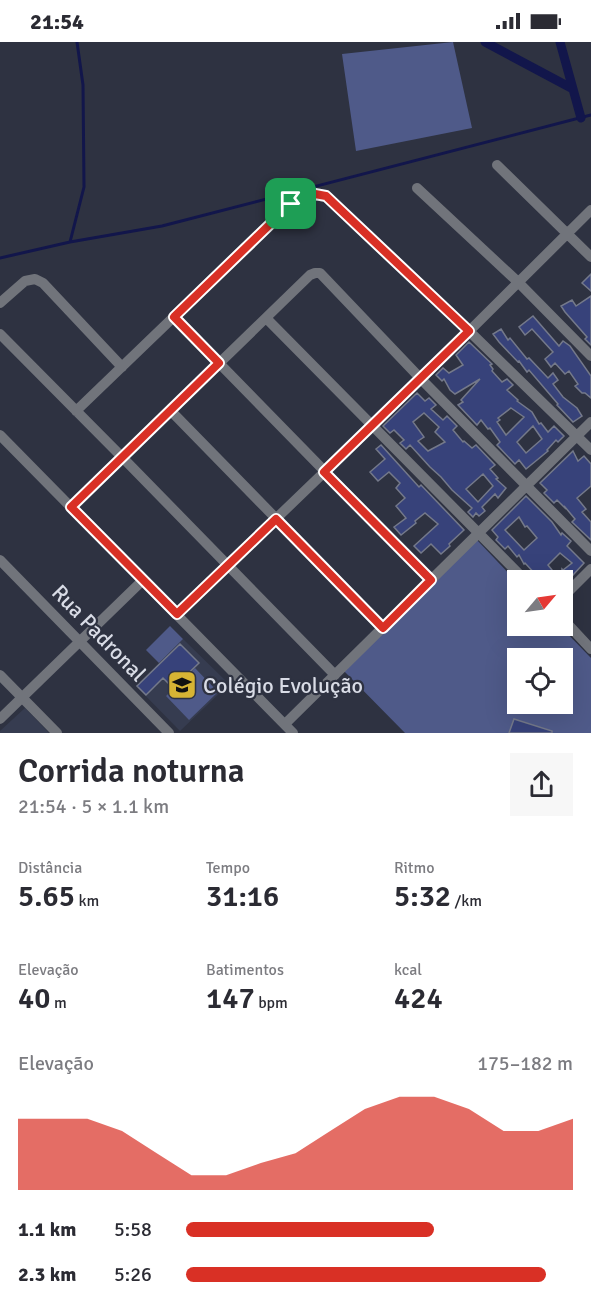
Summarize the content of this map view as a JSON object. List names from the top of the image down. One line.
{"streets":{"street":["Rua Padronal"]},"places":{"school or university":["Colégio Evolução"]},"north":"top right","page":{"status":"21:54","heading":["Corrida noturna","21:54 · 5 × 1.1 km"],"stats":[["Distância","5.65 km"],["Tempo","31:16"],["Ritmo","5:32 /km"],["Elevação","40 m"],["Batimentos","147 bpm"],["kcal","424"]],"chart":["Elevação","175–182 m"],"list":[{"name":"1.1 km","note":"5:58"},{"name":"2.3 km","note":"5:26"}]}}
